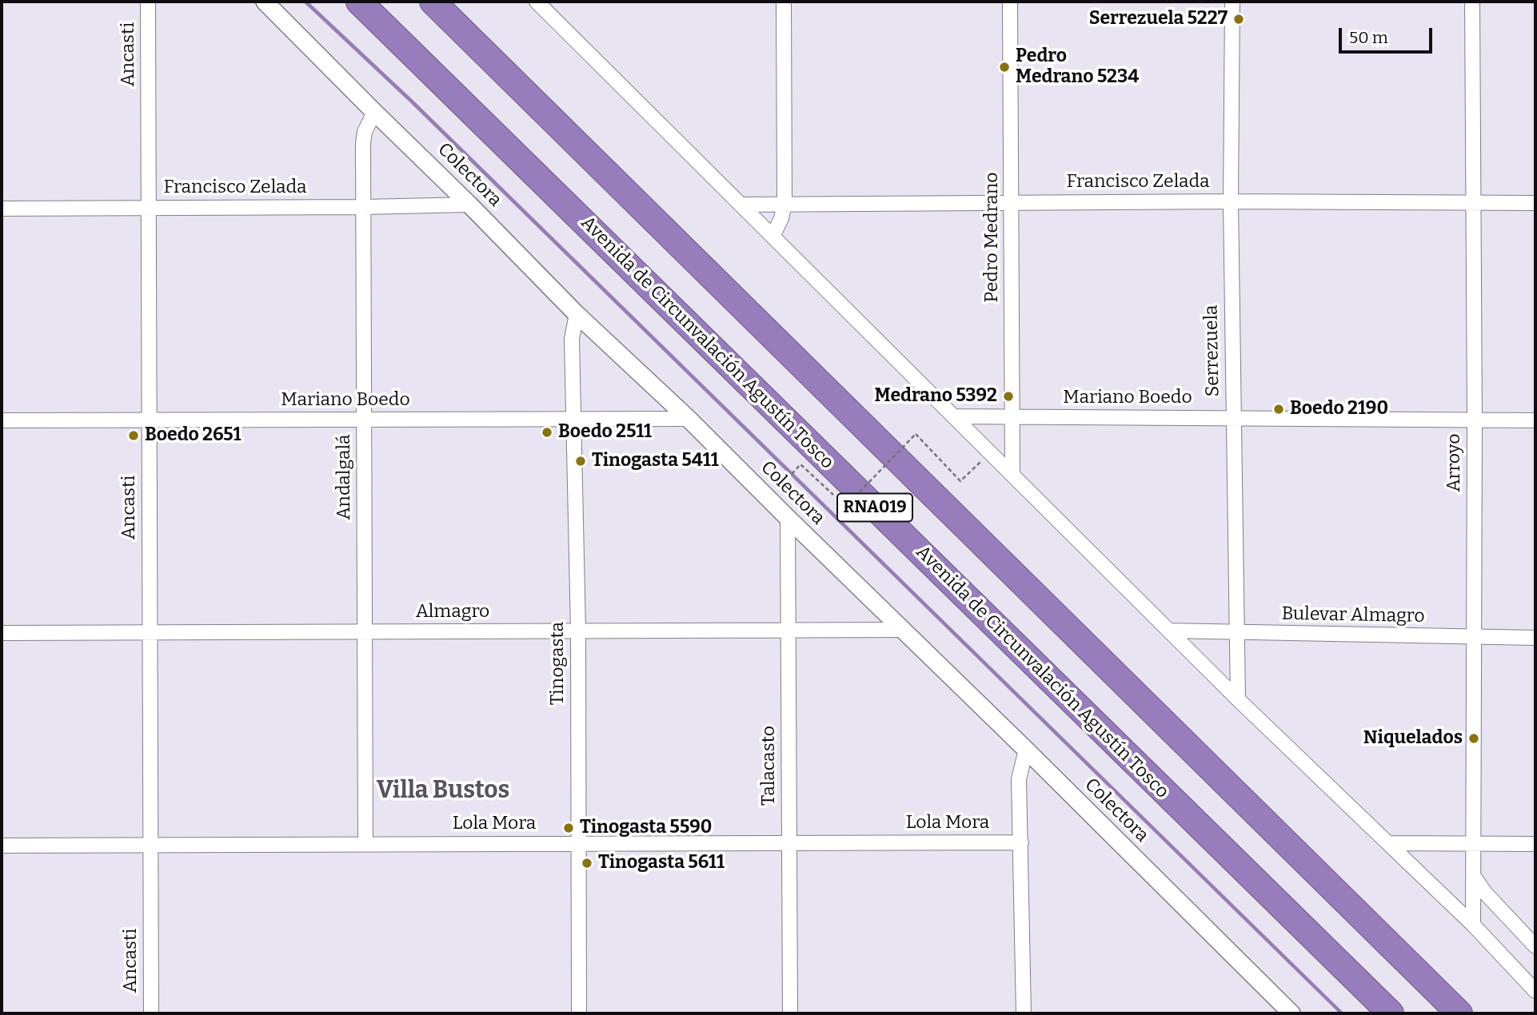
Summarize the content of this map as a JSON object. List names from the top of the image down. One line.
{"streets":{"highway":["Avenida de Circunvalación Agustín Tosco","RNA019"],"street":["Ancasti","Colectora","Francisco Zelada","Pedro Medrano","Serrezuela","Mariano Boedo","Arroyo","Andalgalá","Almagro","Bulevar Almagro","Tinogasta","Talacasto","Lola Mora"]},"crossings":[["Ancasti","Francisco Zelada"],["Ancasti","Mariano Boedo"],["Ancasti","Almagro"],["Ancasti","Lola Mora"],["Colectora","Francisco Zelada"],["Colectora","Mariano Boedo"],["Colectora","Andalgalá"],["Colectora","Almagro"],["Colectora","Tinogasta"],["Colectora","Talacasto"],["Francisco Zelada","Pedro Medrano"],["Francisco Zelada","Serrezuela"],["Francisco Zelada","Arroyo"],["Francisco Zelada","Andalgalá"],["Pedro Medrano","Mariano Boedo"],["Serrezuela","Mariano Boedo"],["Serrezuela","Bulevar Almagro"],["Mariano Boedo","Arroyo"],["Mariano Boedo","Andalgalá"],["Mariano Boedo","Tinogasta"],["Arroyo","Bulevar Almagro"],["Andalgalá","Almagro"],["Andalgalá","Lola Mora"],["Almagro","Tinogasta"],["Almagro","Talacasto"],["Tinogasta","Lola Mora"],["Talacasto","Lola Mora"]],"districts":["Villa Bustos"],"places":["Serrezuela 5227","Pedro Medrano 5234","Medrano 5392","Boedo 2190","Boedo 2511","Boedo 2651","Tinogasta 5411","Niquelados","Tinogasta 5590","Tinogasta 5611"],"scale_bar":"50 m"}
